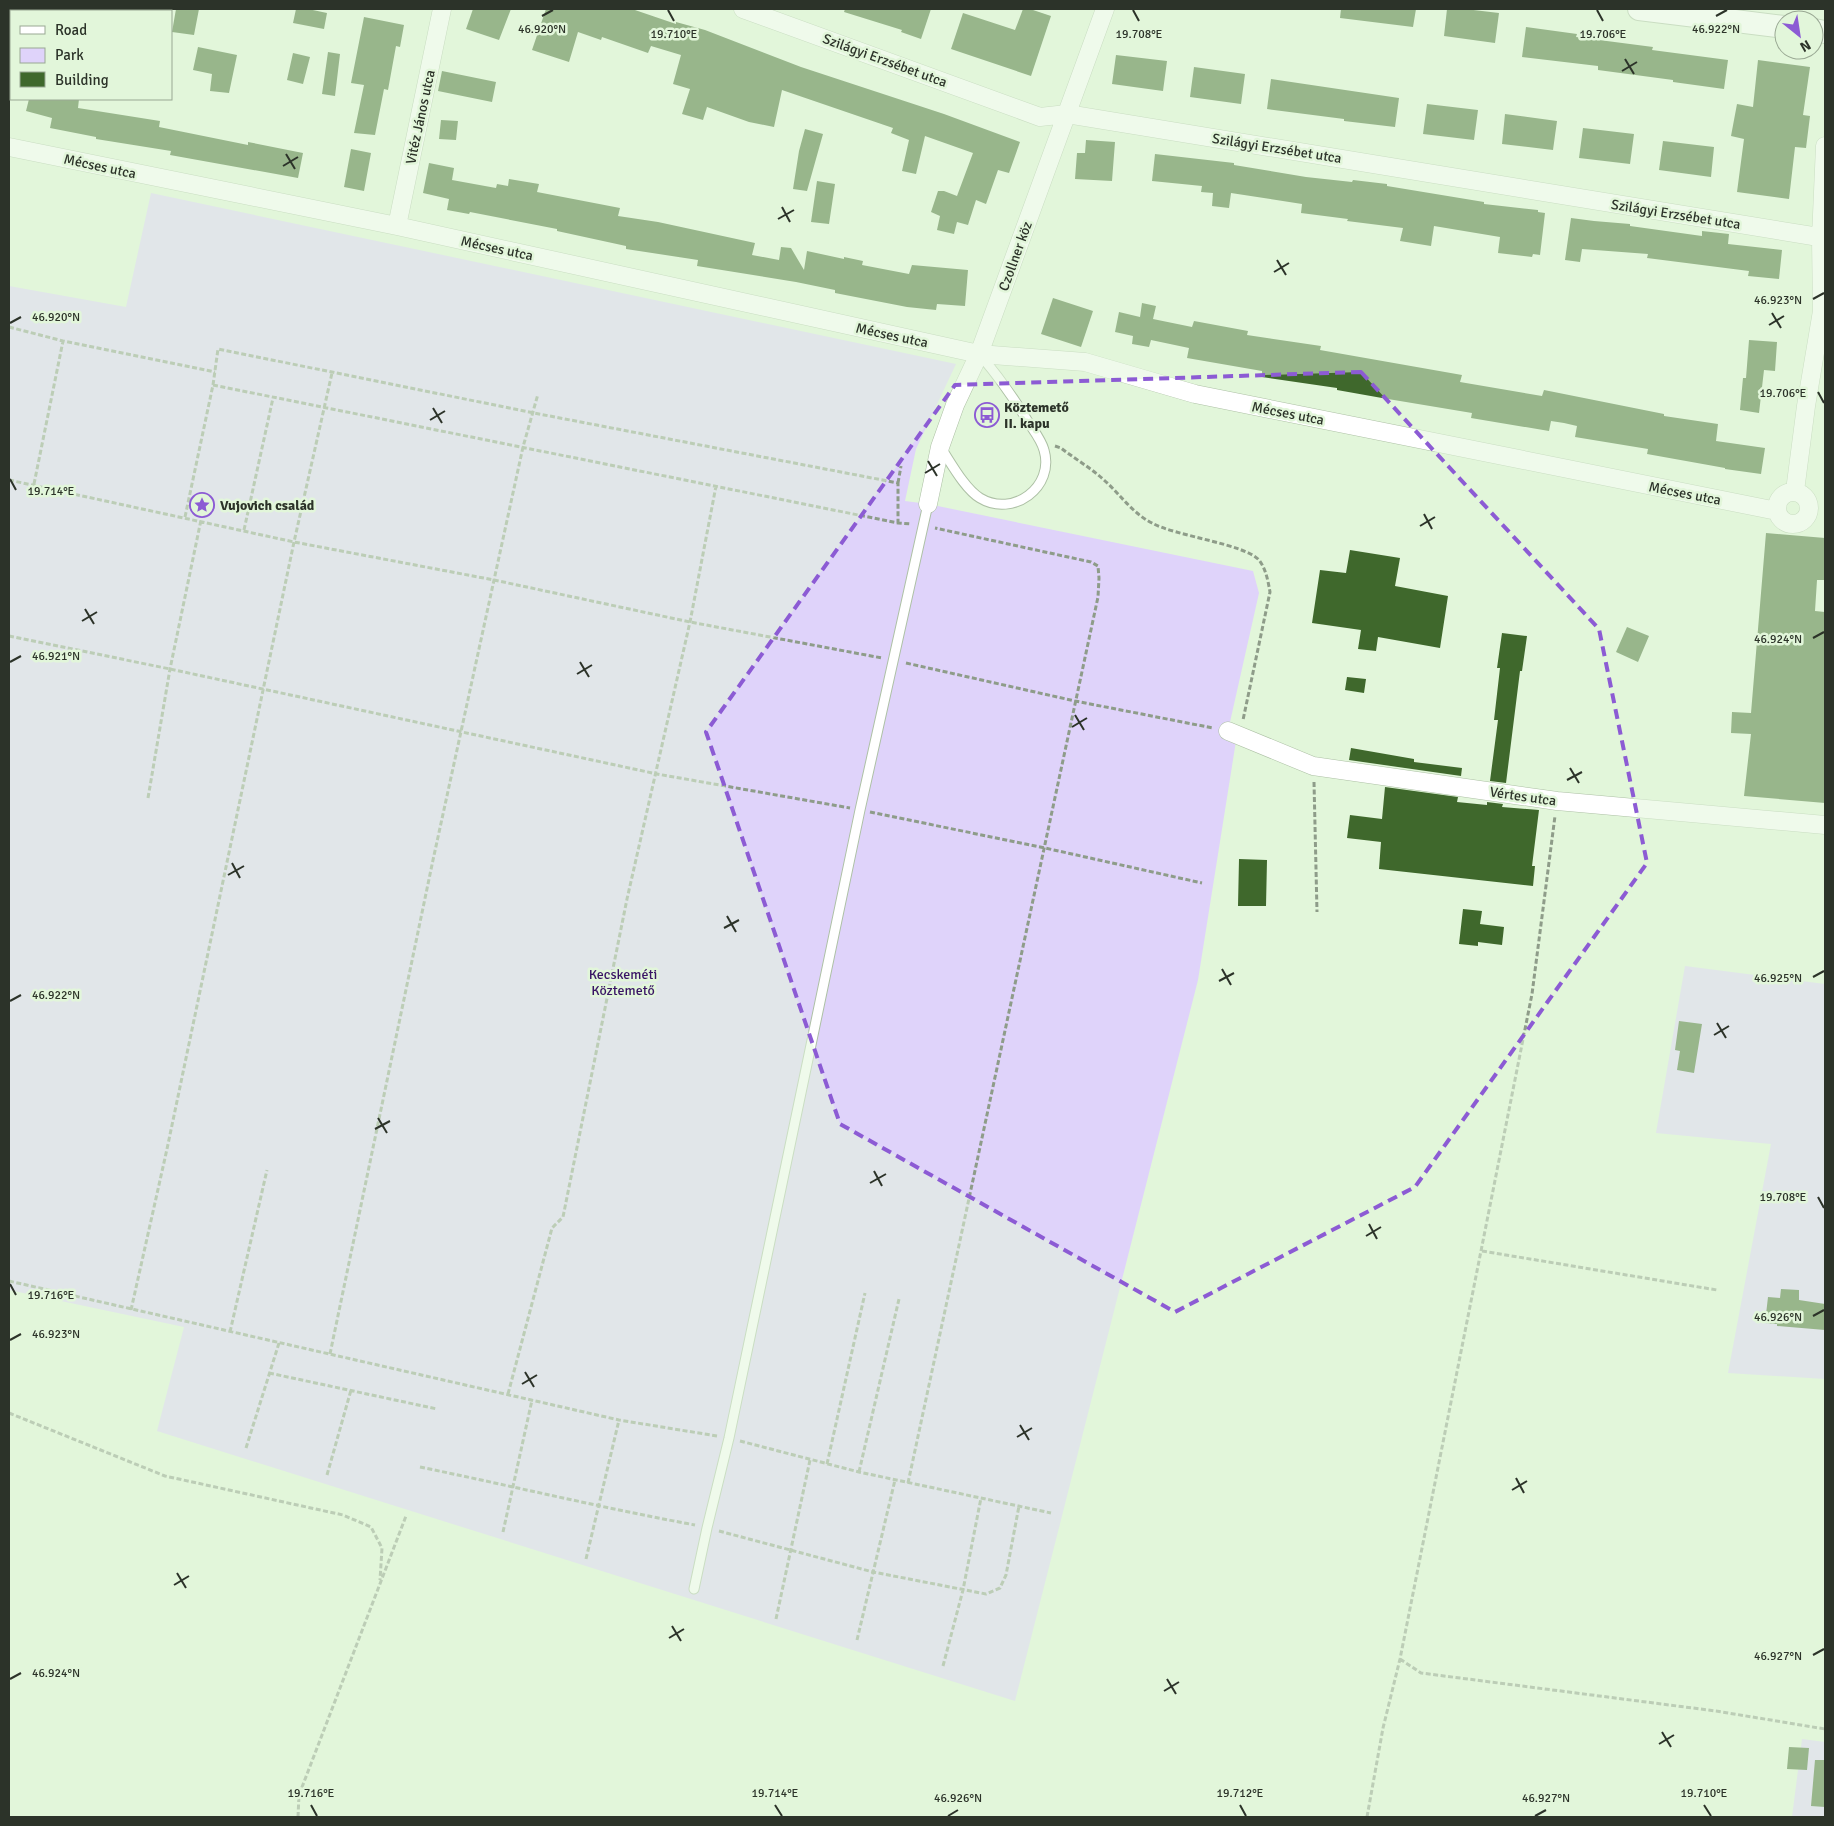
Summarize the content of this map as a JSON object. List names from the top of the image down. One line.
{"streets":{"street":["Szilágyi Erzsébet utca","Vitéz János utca","Mécses utca","Czollner köz","Vértes utca"]},"crossings":[["Szilágyi Erzsébet utca","Czollner köz"],["Vitéz János utca","Mécses utca"],["Mécses utca","Czollner köz"]],"parks":["Kecskeméti Köztemető"],"places":{"bus stop":["Köztemető II. kapu"],"place":["Vujovich család"]},"legend":["Road","Park","Building"],"north":"bottom right","coordinates":["46.920°N","46.922°N","19.710°E","19.708°E","19.706°E","46.923°N","19.714°E","46.924°N","46.921°N","46.925°N","19.716°E","46.926°N","46.927°N","19.712°E"]}
